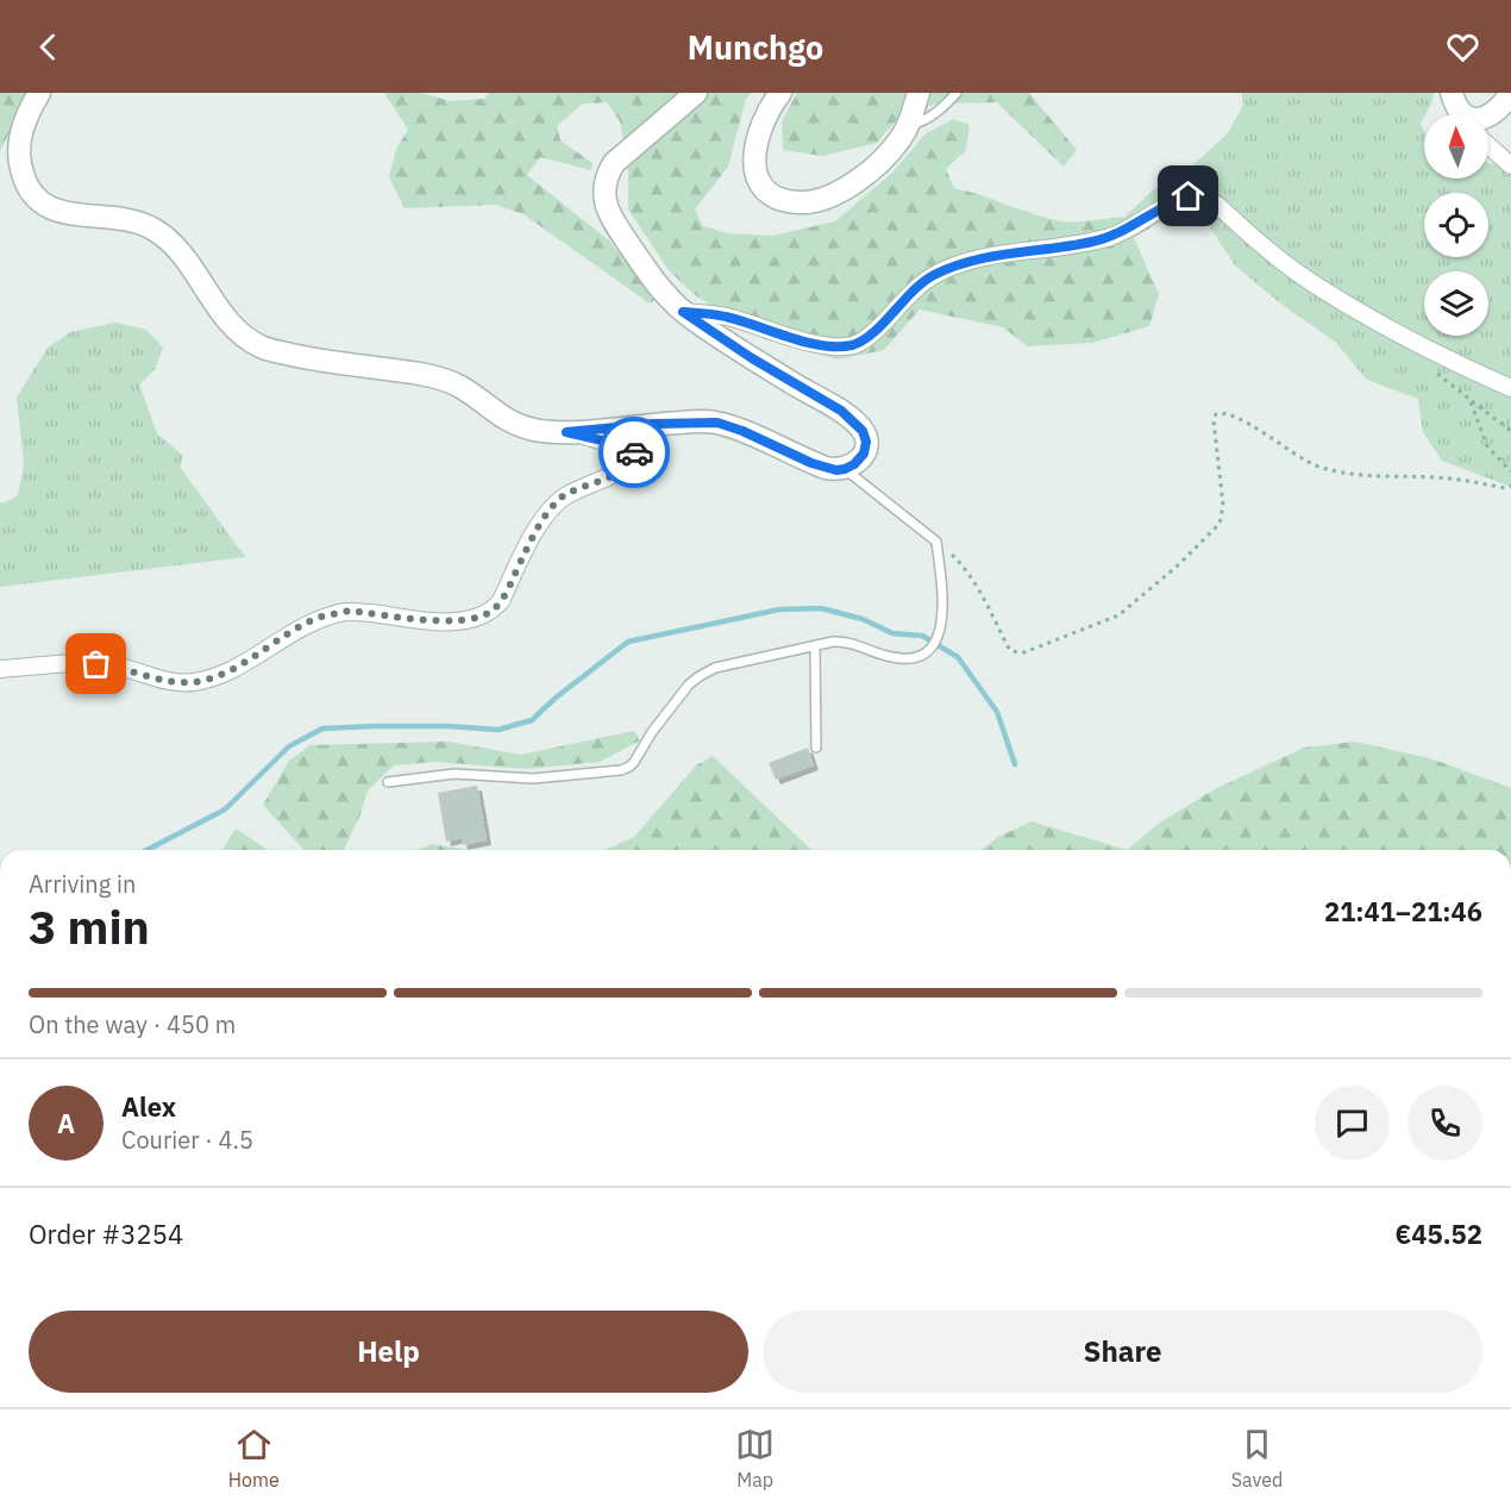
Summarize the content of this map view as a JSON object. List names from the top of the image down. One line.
{"north":"top","page":{"header":"Munchgo","heading":["3 min","Arriving in","21:41–21:46"],"panel":["Alex","Courier · 4.5","Order #3254","€45.52"],"bar":"On the way · 450 m","round":"A","buttons":["Help","Share"],"tabs":["Home","Map","Saved"]}}
